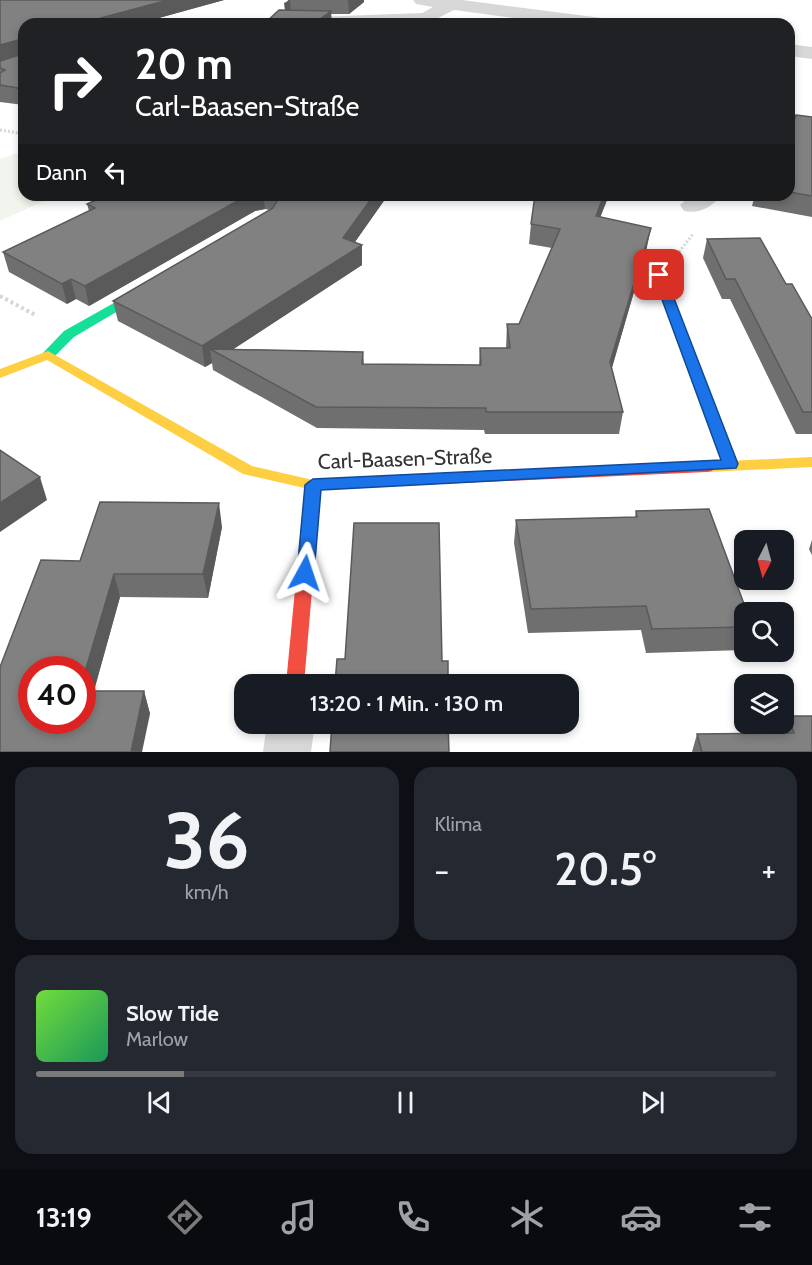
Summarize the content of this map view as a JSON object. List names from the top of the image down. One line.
{"streets":{"street":["Carl-Baasen-Straße"]},"north":"bottom","page":{"turn":["20 m","Carl-Baasen-Straße"],"then":"Dann","limit":"40","trip":"13:20 · 1 Min. · 130 m","tile":[["36","km/h"],"Klima"],"heat":["−","20.5°","+"],"song":["Slow Tide","Marlow"],"tabs":"13:19"}}
